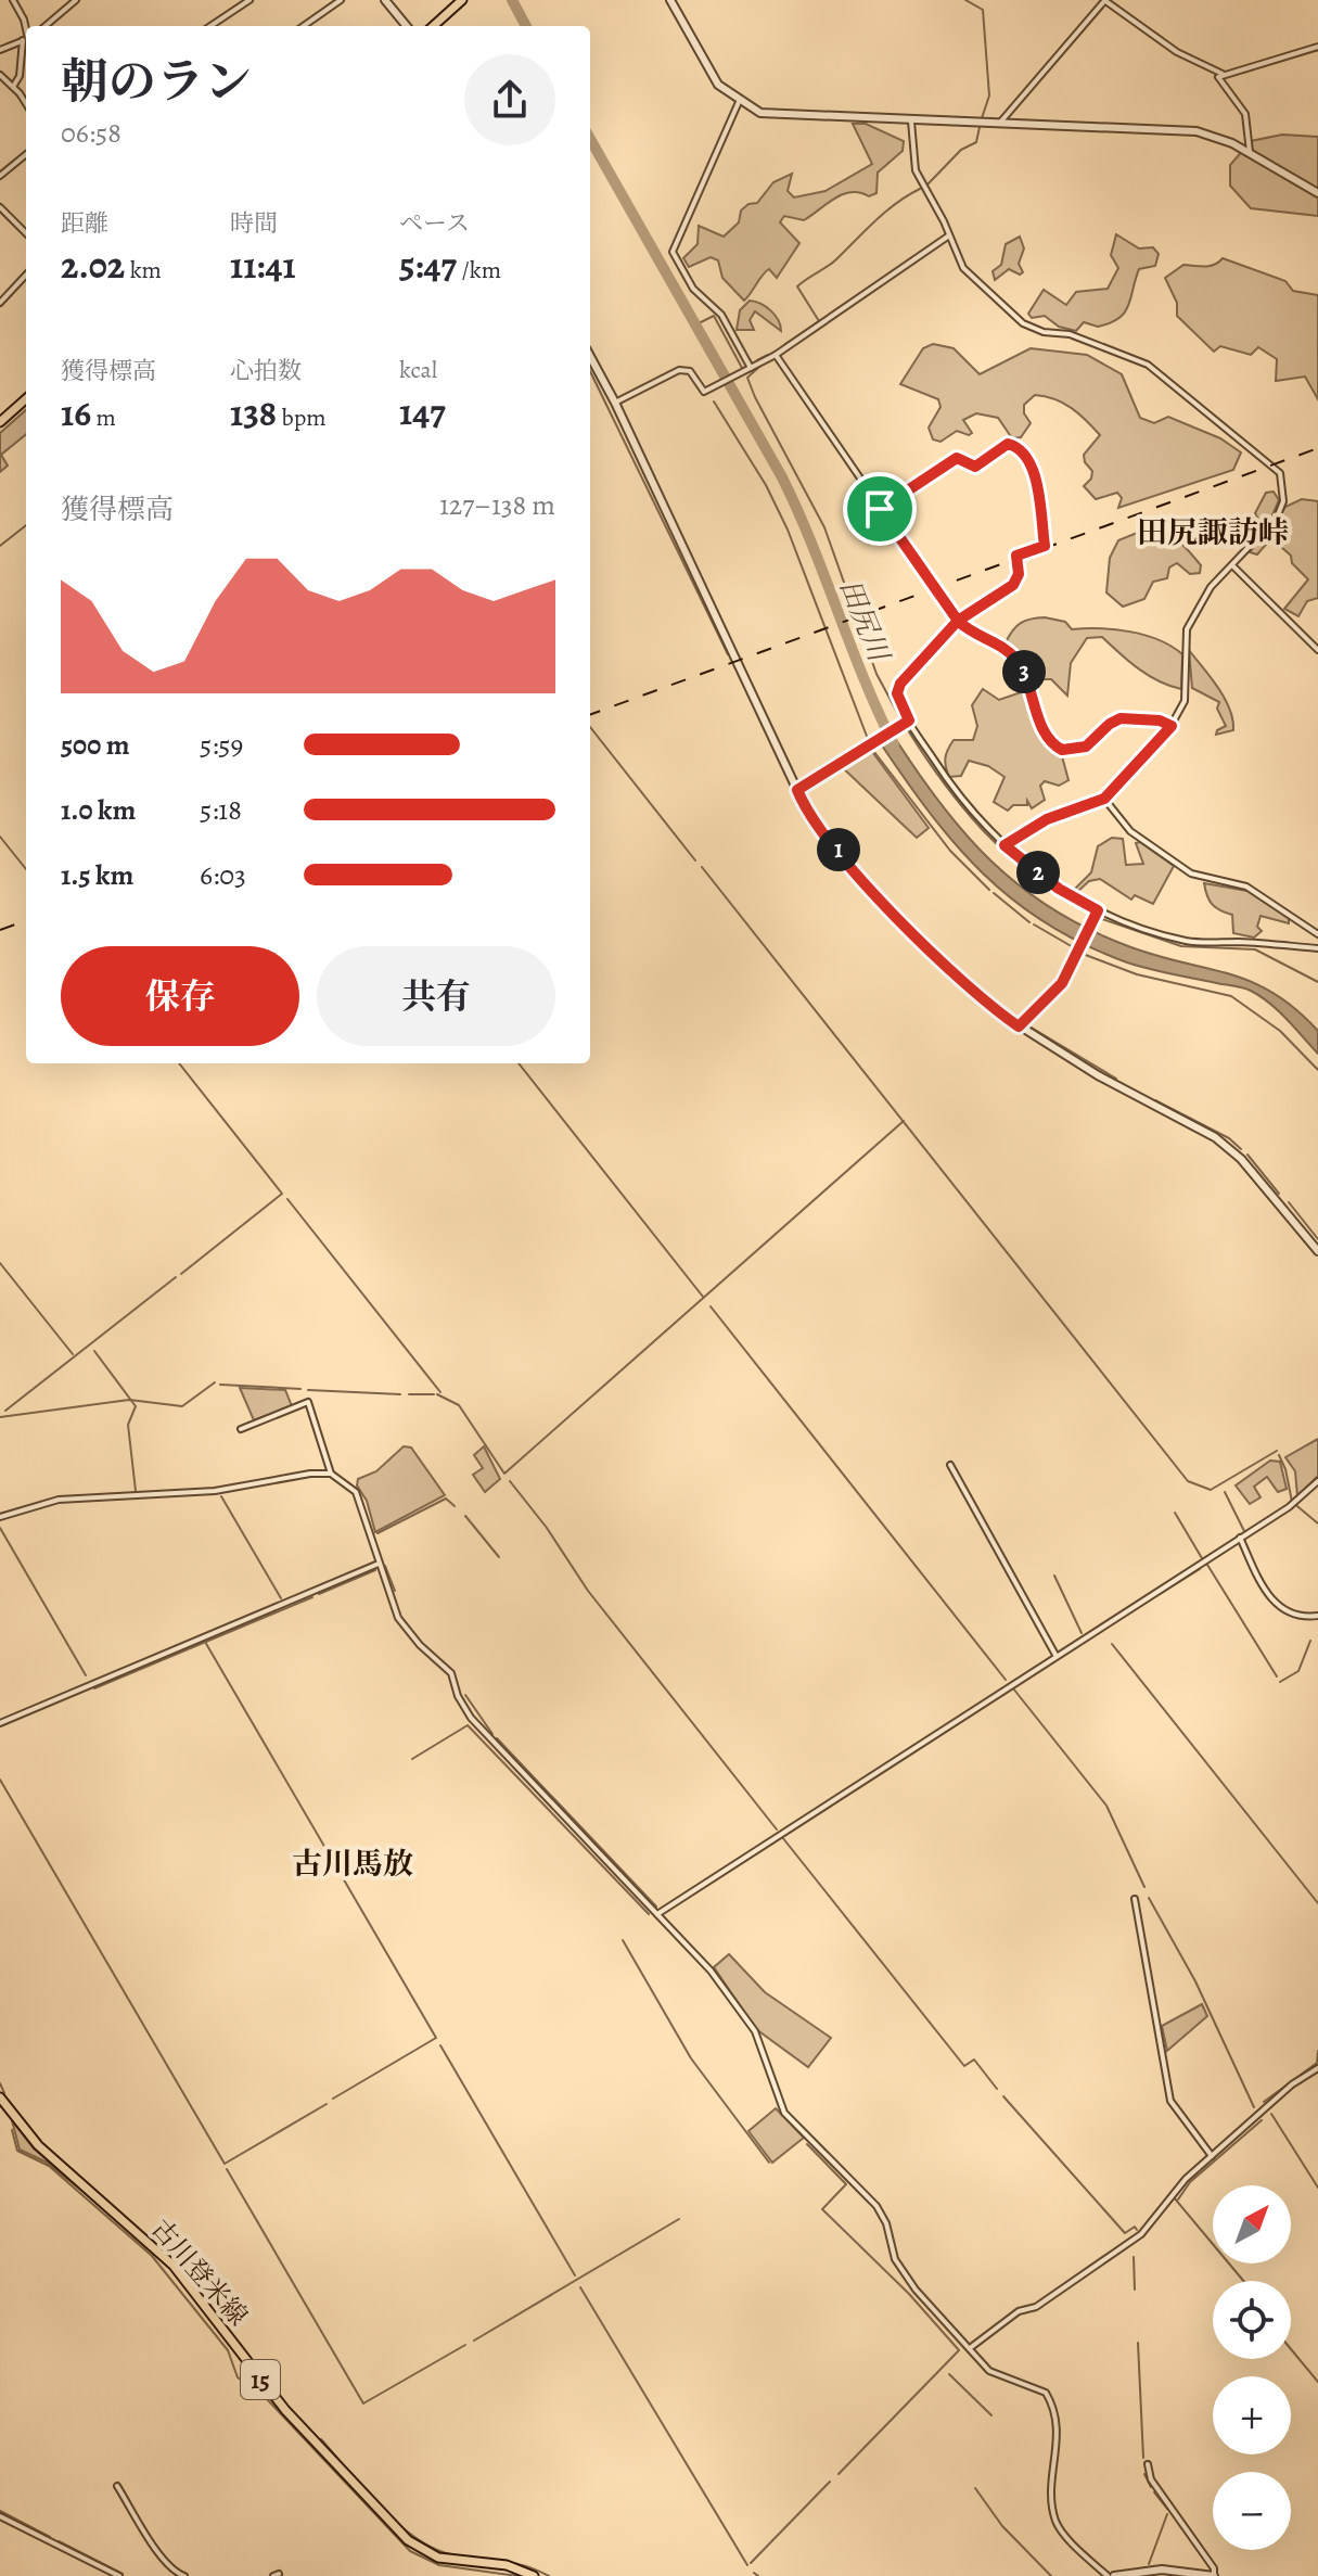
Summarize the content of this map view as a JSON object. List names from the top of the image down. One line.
{"streets":{"main road":["古川登米線","15"]},"districts":["田尻諏訪峠","古川馬放"],"water":["田尻川"],"north":"top right","page":{"heading":["朝のラン","06:58"],"stats":[["距離","2.02 km"],["時間","11:41"],["ペース","5:47 /km"],["獲得標高","16 m"],["心拍数","138 bpm"],["kcal","147"]],"chart":["獲得標高","127–138 m"],"pins":["3","1","2"],"list":[{"name":"500 m","note":"5:59"},{"name":"1.0 km","note":"5:18"},{"name":"1.5 km","note":"6:03"}],"buttons":["保存","共有"],"map_buttons":["+","−"]}}
